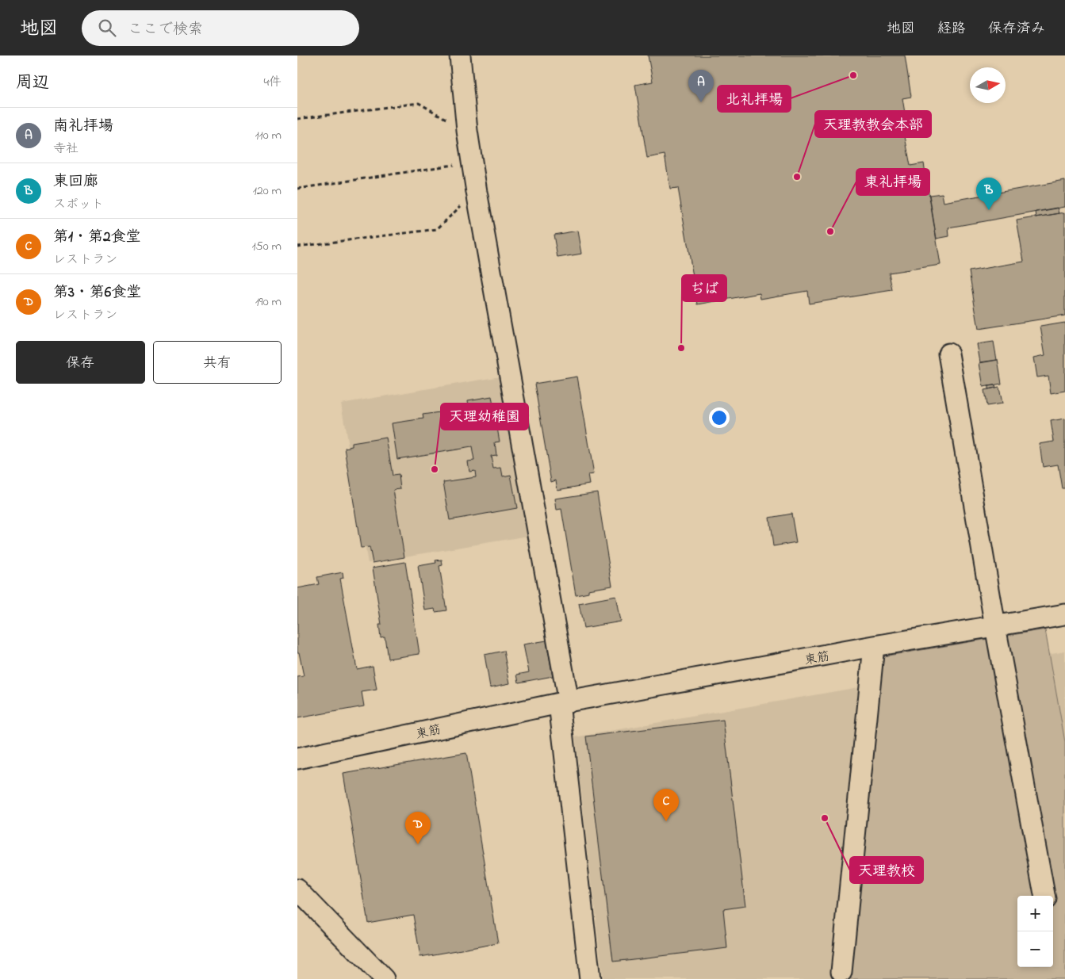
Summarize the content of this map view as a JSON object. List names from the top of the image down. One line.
{"streets":{"street":["東筋"]},"places":["北礼拝場","天理教教会本部","東礼拝場","ぢば","天理幼稚園","天理教校"],"north":"right","page":{"header":"地図","search":"ここで検索","nav":["地図","経路","保存済み"],"heading":["周辺","4件"],"pins":["A","B","C","D"],"list":[{"mark":"A","name":"南礼拝場","note":"寺社","value":"110 m"},{"mark":"B","name":"東回廊","note":"スポット","value":"120 m"},{"mark":"C","name":"第1・第2食堂","note":"レストラン","value":"150 m"},{"mark":"D","name":"第3・第6食堂","note":"レストラン","value":"190 m"}],"buttons":["保存","共有"],"map_buttons":["+","−"]}}
